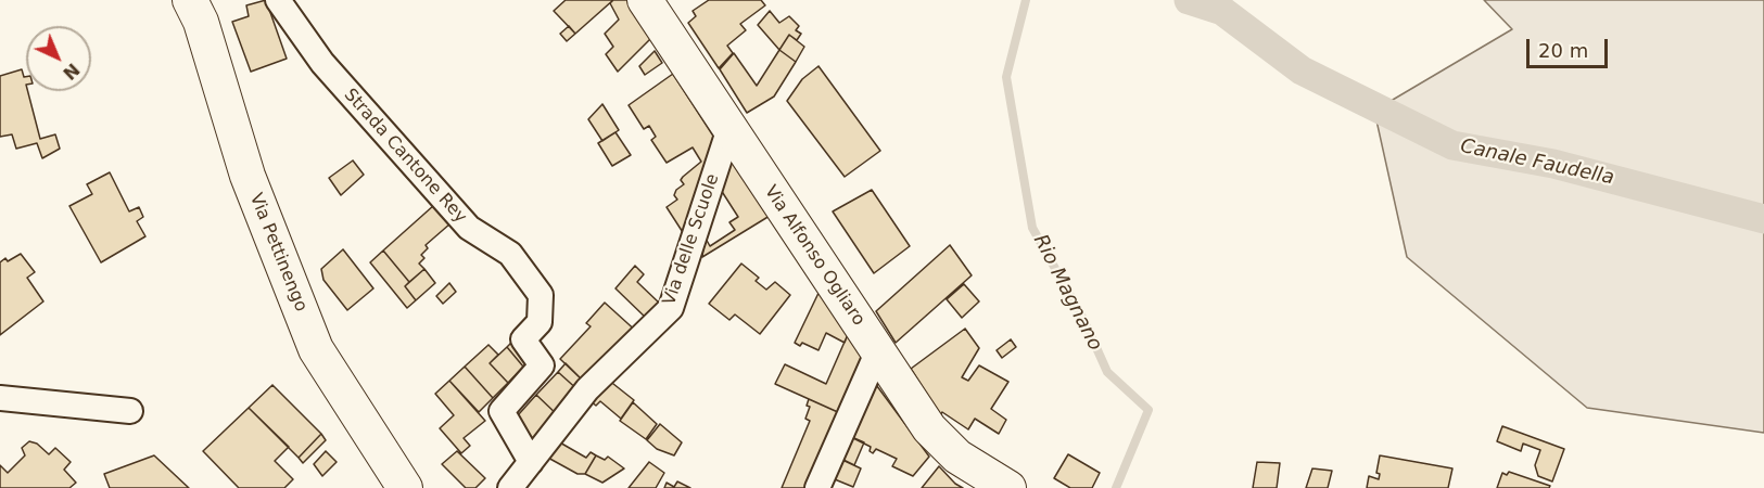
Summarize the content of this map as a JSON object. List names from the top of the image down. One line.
{"streets":{"main road":["Via Pettinengo","Via Alfonso Ogliaro"],"street":["Strada Cantone Rey","Via delle Scuole"]},"crossings":[["Strada Cantone Rey","Via delle Scuole"],["Via delle Scuole","Via Alfonso Ogliaro"]],"water":["Canale Faudella","Rio Magnano"],"scale_bar":"20 m","north":"bottom right"}
